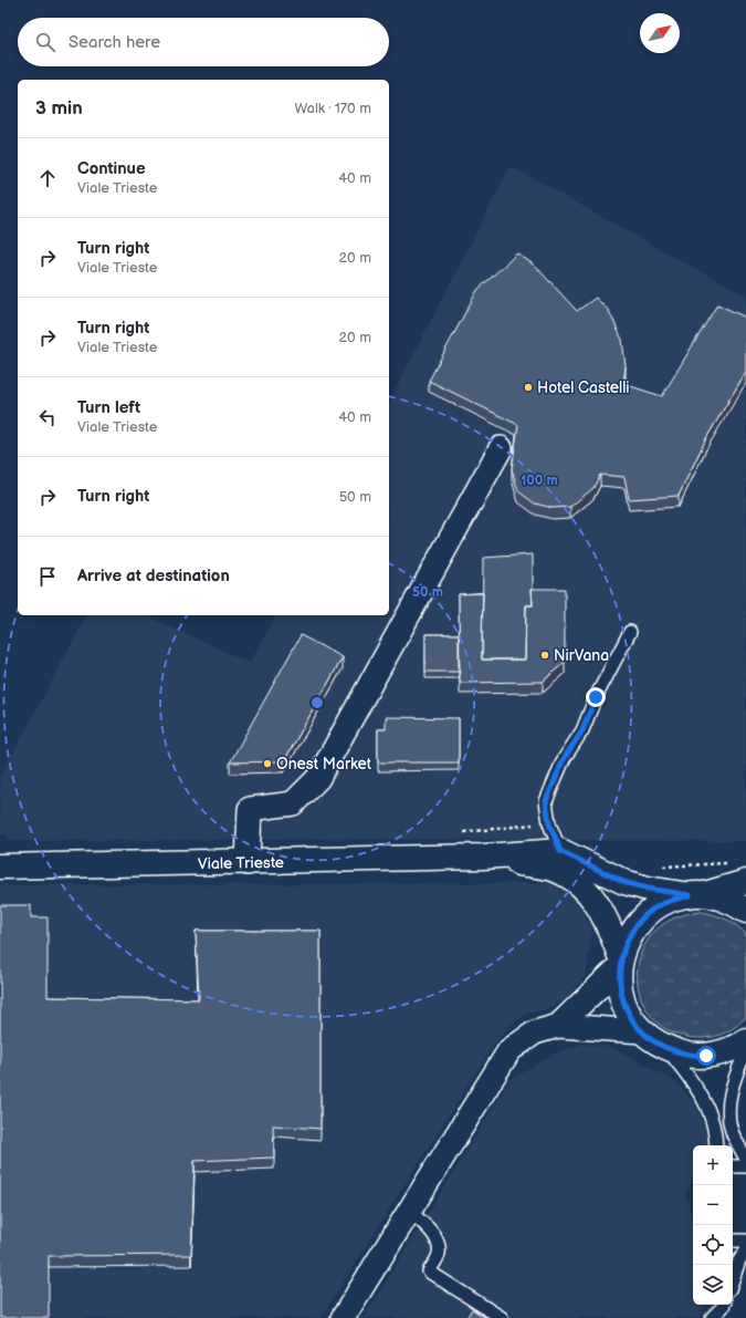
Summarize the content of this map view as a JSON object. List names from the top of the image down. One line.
{"streets":{"main road":["Viale Trieste"]},"places":["Hotel Castelli","NirVana","Onest Market"],"north":"top right","page":{"search":"Search here","heading":["3 min","Walk · 170 m"],"list":[["Continue","Viale Trieste","40 m"],["Turn right","Viale Trieste","20 m"],["Turn right","Viale Trieste","20 m"],["Turn left","Viale Trieste","40 m"],["Turn right","50 m"],"Arrive at destination"],"map_buttons":["+","−"]},"rings":["100 m","50 m"]}
